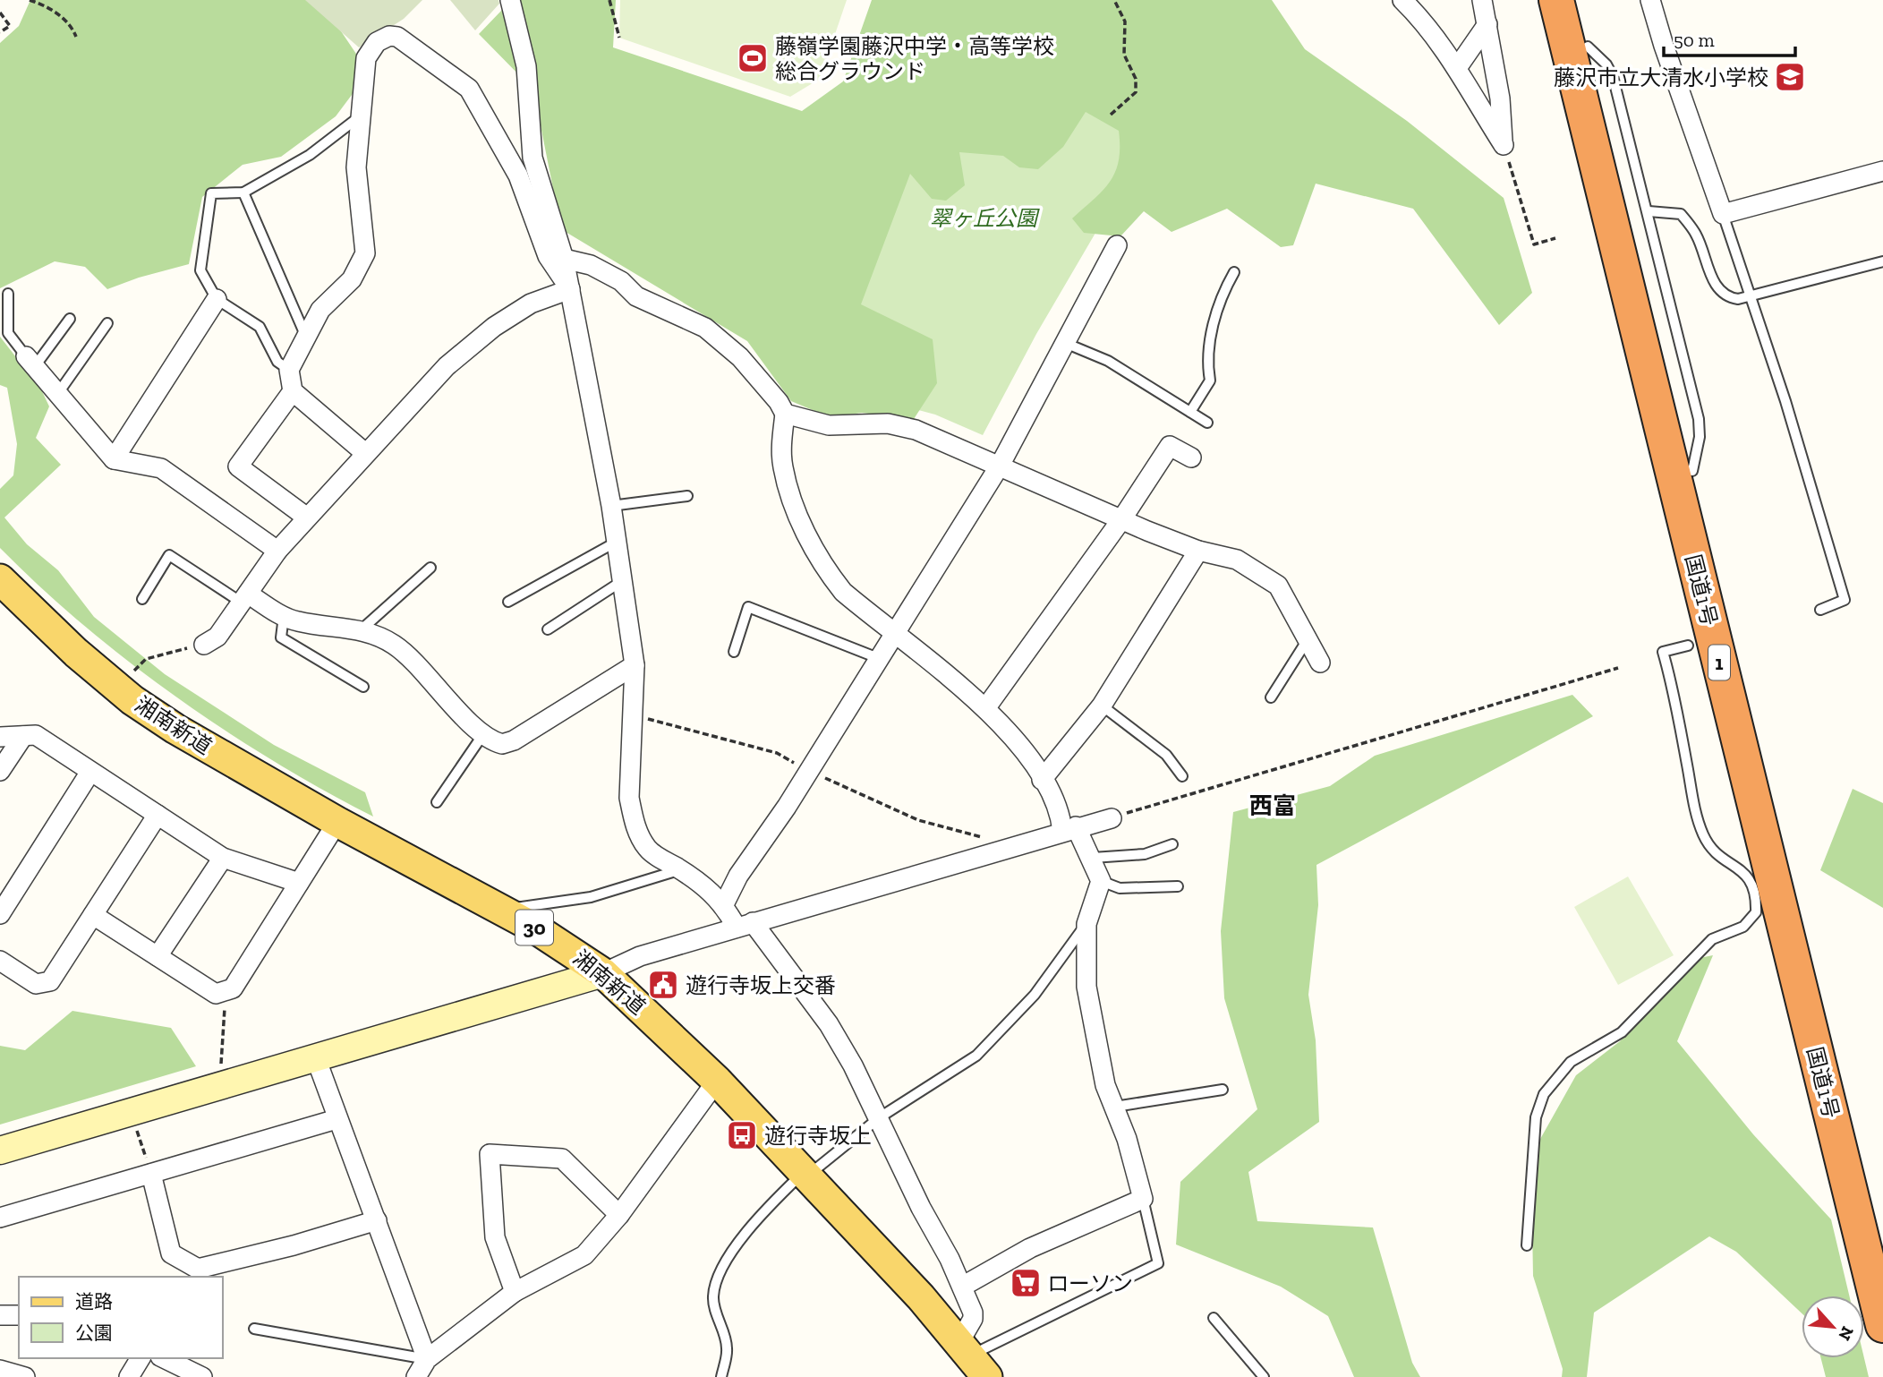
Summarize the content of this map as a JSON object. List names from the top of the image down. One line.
{"streets":{"highway":["国道1号","1"],"main road":["湘南新道","30"]},"districts":["西富"],"parks":["翠ヶ丘公園"],"places":{"sports":["藤嶺学園藤沢中学・高等学校 総合グラウンド"],"school or university":["藤沢市立大清水小学校"],"public building":["遊行寺坂上交番"],"bus stop":["遊行寺坂上"],"supermarket":["ローソン"]},"legend":["道路","公園"],"scale_bar":"50 m","north":"bottom right"}
